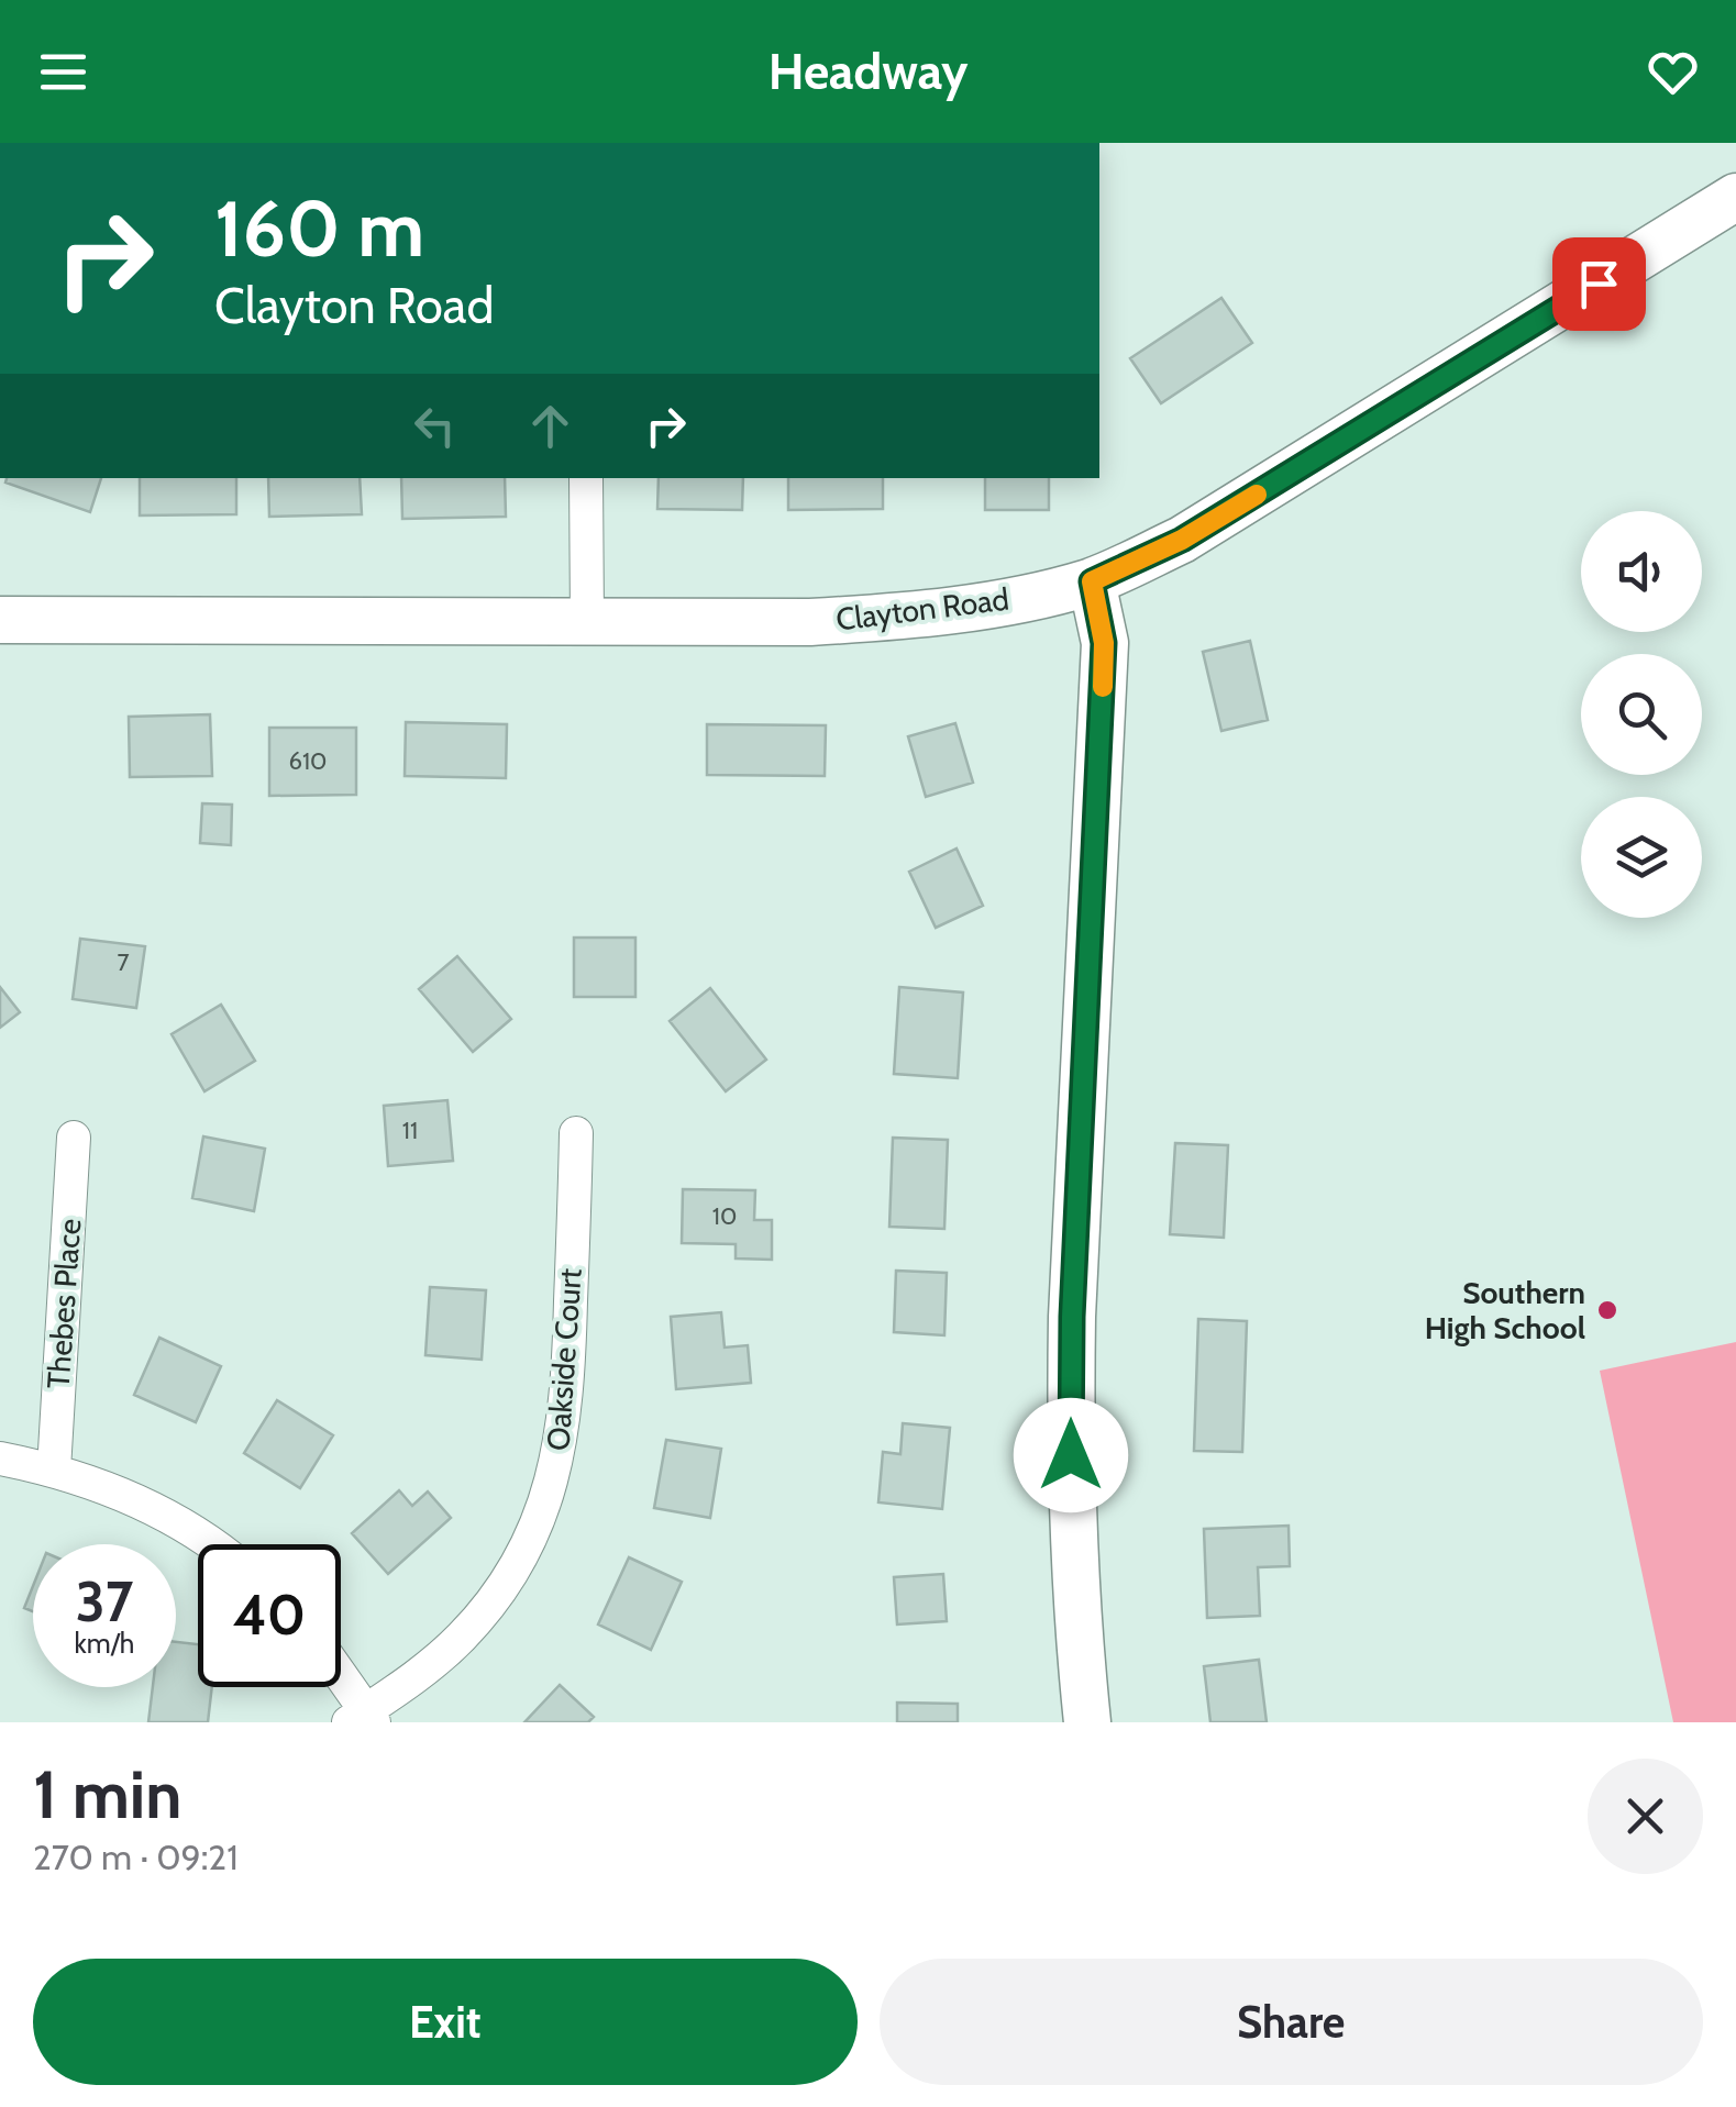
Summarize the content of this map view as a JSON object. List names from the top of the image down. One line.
{"streets":{"street":["Clayton Road","Thebes Place","Oakside Court"]},"places":["Southern High School"],"house_numbers":["610","7","11","10"],"page":{"header":"Headway","turn":["160 m","Clayton Road"],"speed":"37 km/h","limit":"40","heading":["1 min","270 m · 09:21"],"buttons":["Exit","Share"]}}
